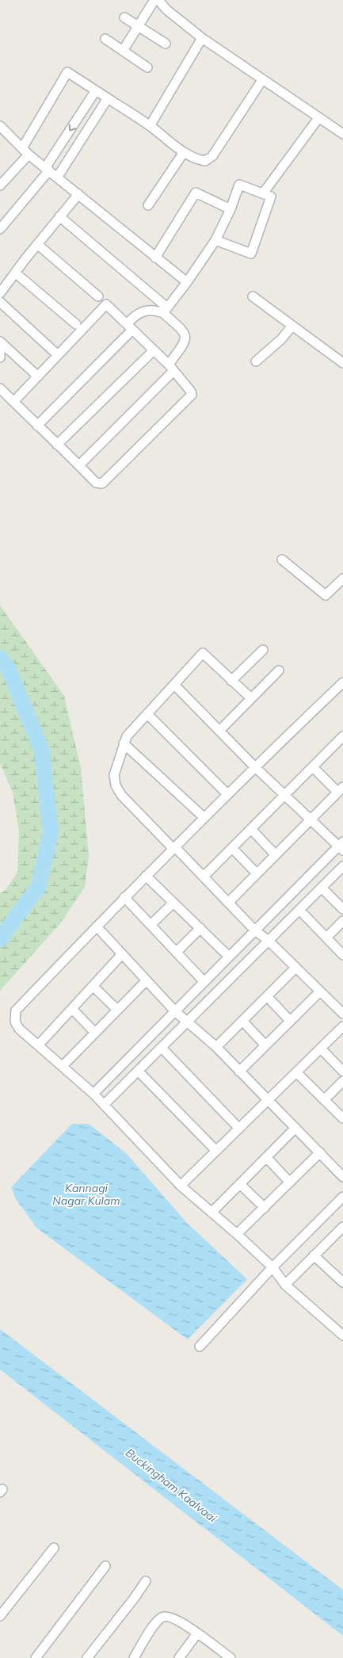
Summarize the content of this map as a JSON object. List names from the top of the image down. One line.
{"water":["Kannagi Nagar Kulam","Buckingham Kaalvaai"]}
